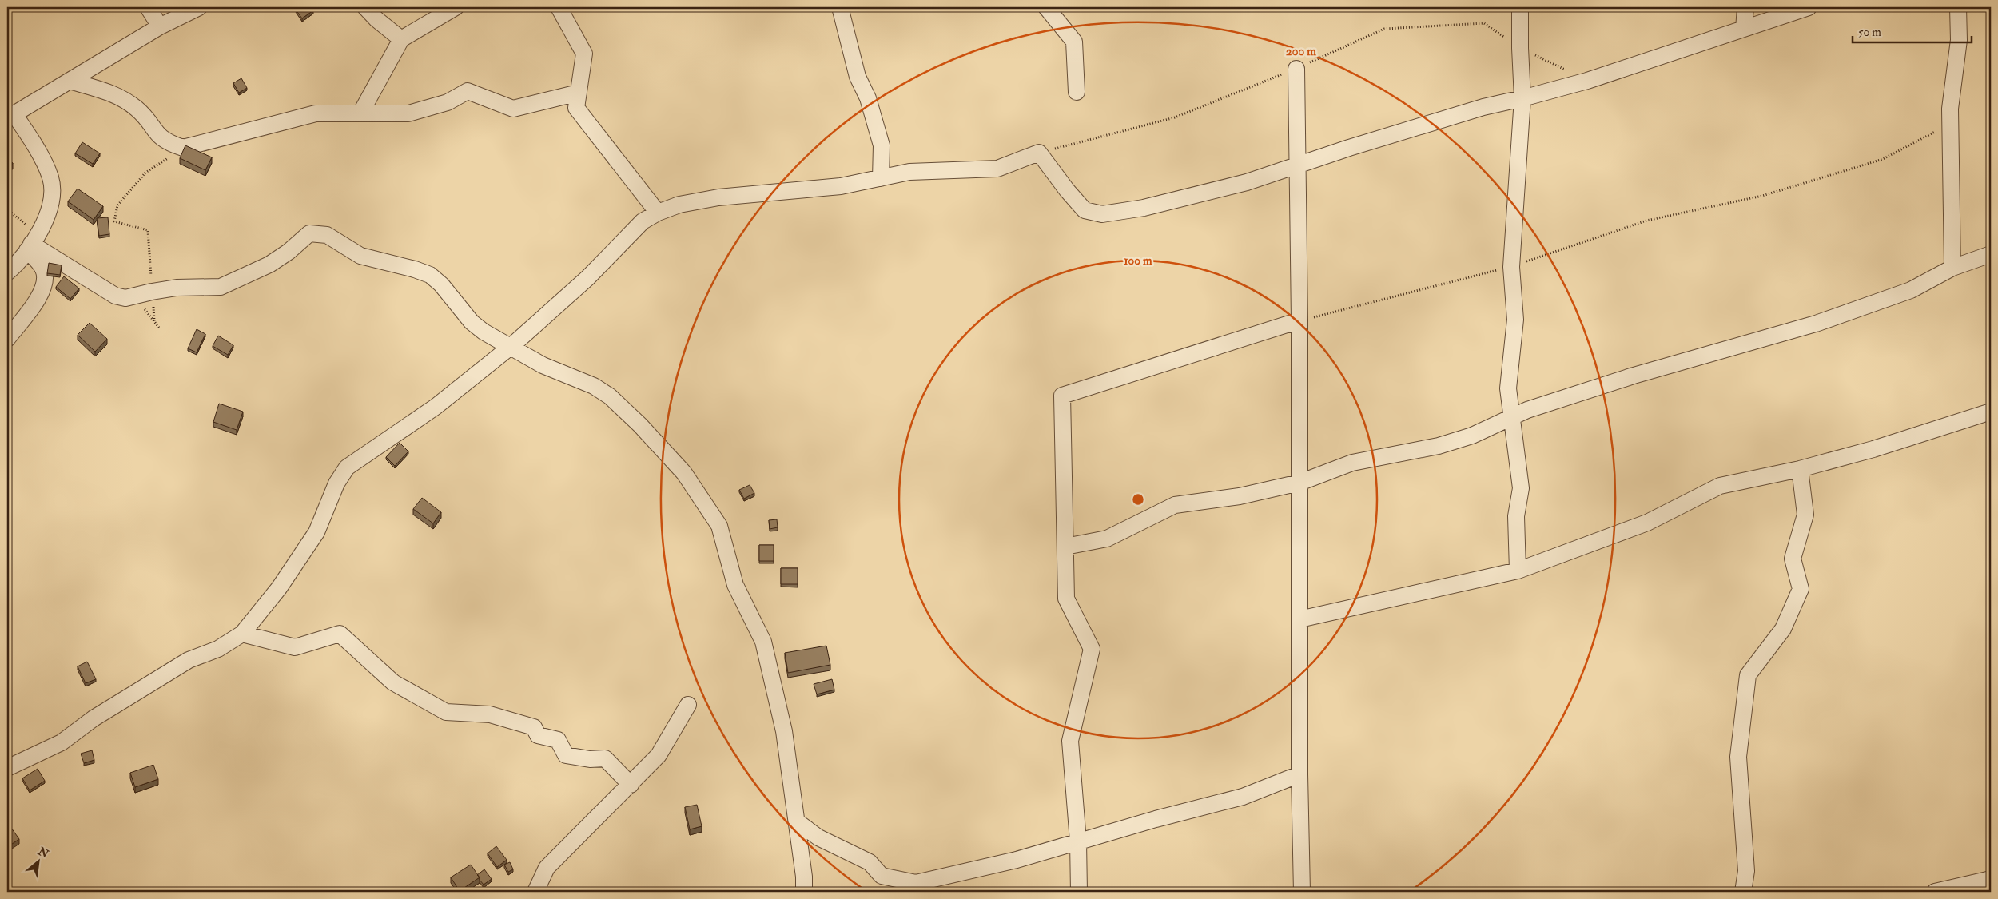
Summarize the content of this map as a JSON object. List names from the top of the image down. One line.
{"scale_bar":"50 m","north":"top right","rings":["200 m","100 m"]}
